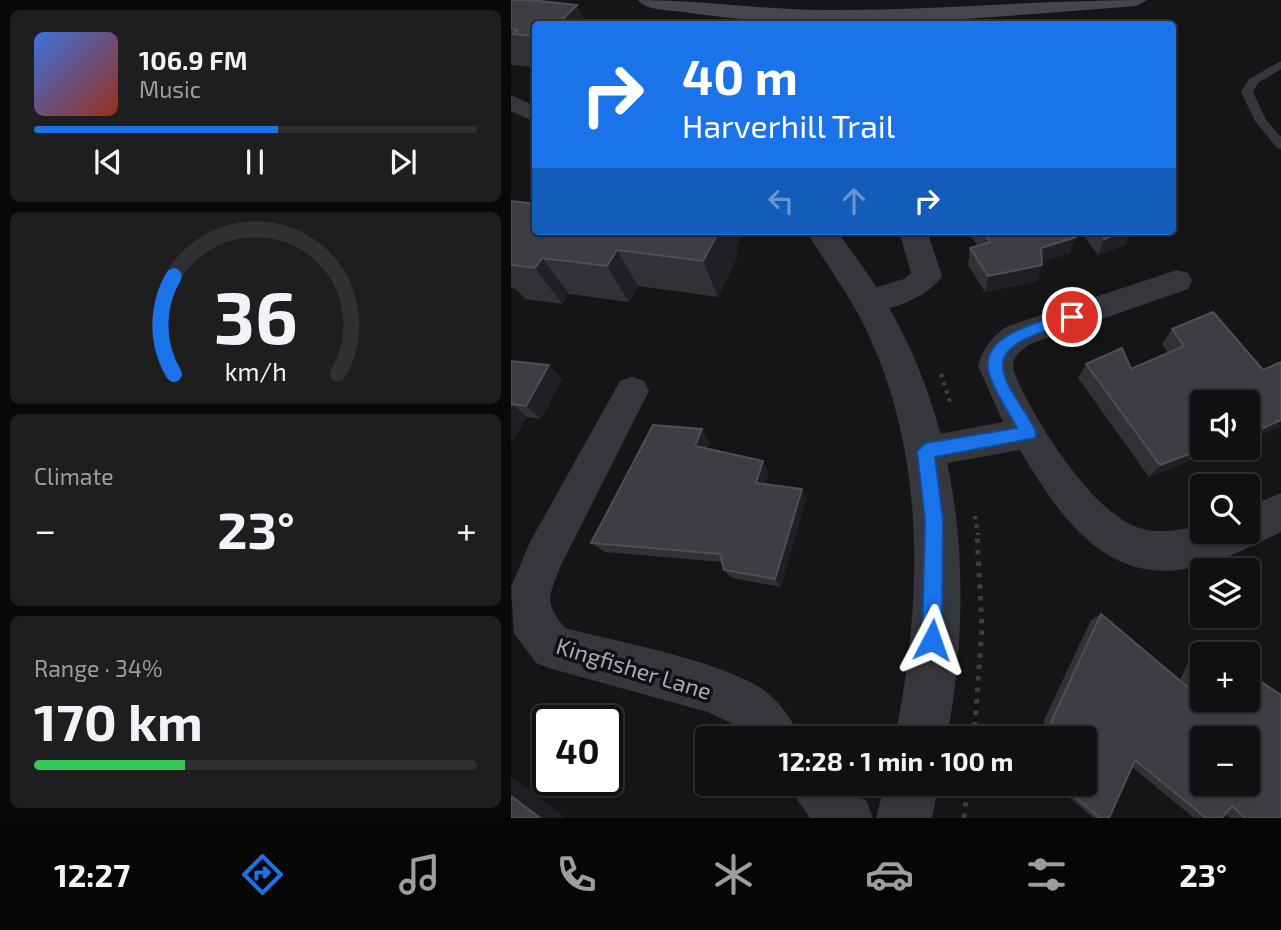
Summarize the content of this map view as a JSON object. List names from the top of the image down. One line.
{"streets":{"street":["Kingfisher Lane"]},"page":{"turn":["40 m","Harverhill Trail"],"song":["106.9 FM","Music"],"map_buttons":["+","−"],"tile":["Climate",["Range · 34%","170 km"]],"heat":["−","23°","+"],"limit":"40","trip":"12:28 · 1 min · 100 m","tabs":["12:27","23°"],"gauge":["36","km/h"]}}
